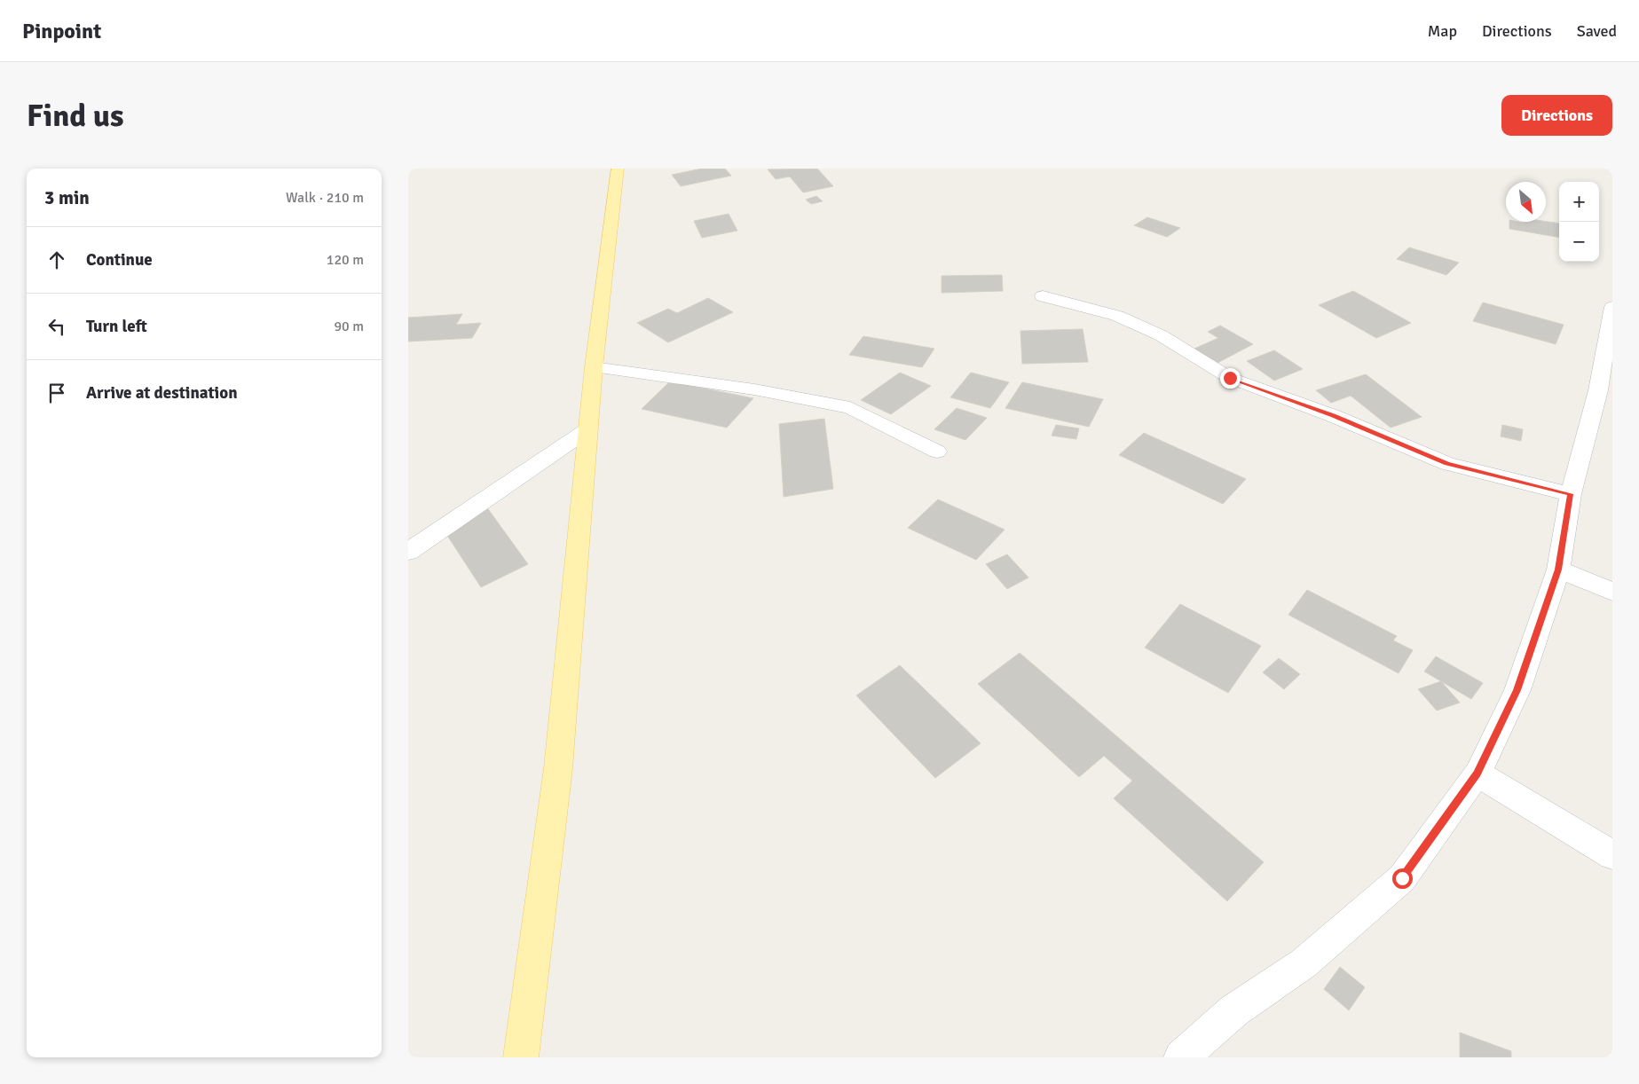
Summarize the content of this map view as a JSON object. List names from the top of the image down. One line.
{"north":"bottom right","page":{"header":"Pinpoint","nav":["Map","Directions","Saved"],"buttons":"Directions","title":"Find us","heading":["3 min","Walk · 210 m"],"map_buttons":["+","−"],"list":[["Continue","120 m"],["Turn left","90 m"],"Arrive at destination"]}}
